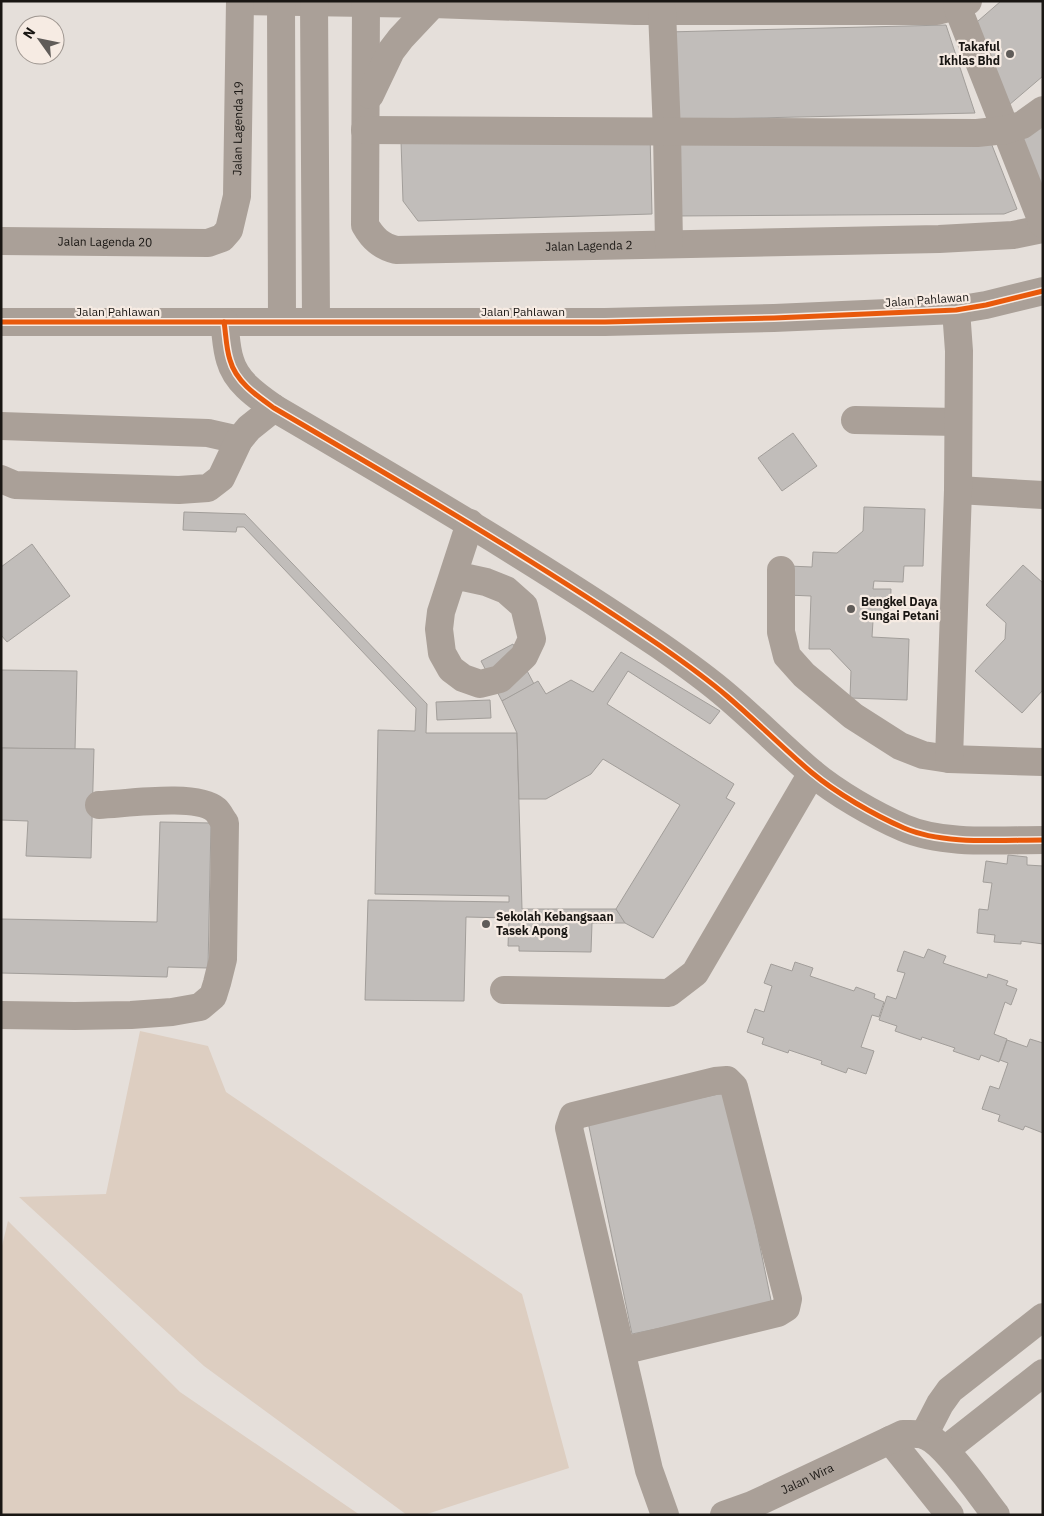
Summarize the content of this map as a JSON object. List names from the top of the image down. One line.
{"streets":{"street":["Jalan Lagenda 19","Jalan Lagenda 20","Jalan Lagenda 2","Jalan Pahlawan","Jalan Wira"]},"crossings":[["Jalan Lagenda 19","Jalan Lagenda 20"]],"places":["Takaful Ikhlas Bhd","Bengkel Daya Sungai Petani","Sekolah Kebangsaan Tasek Apong"],"north":"top left"}
